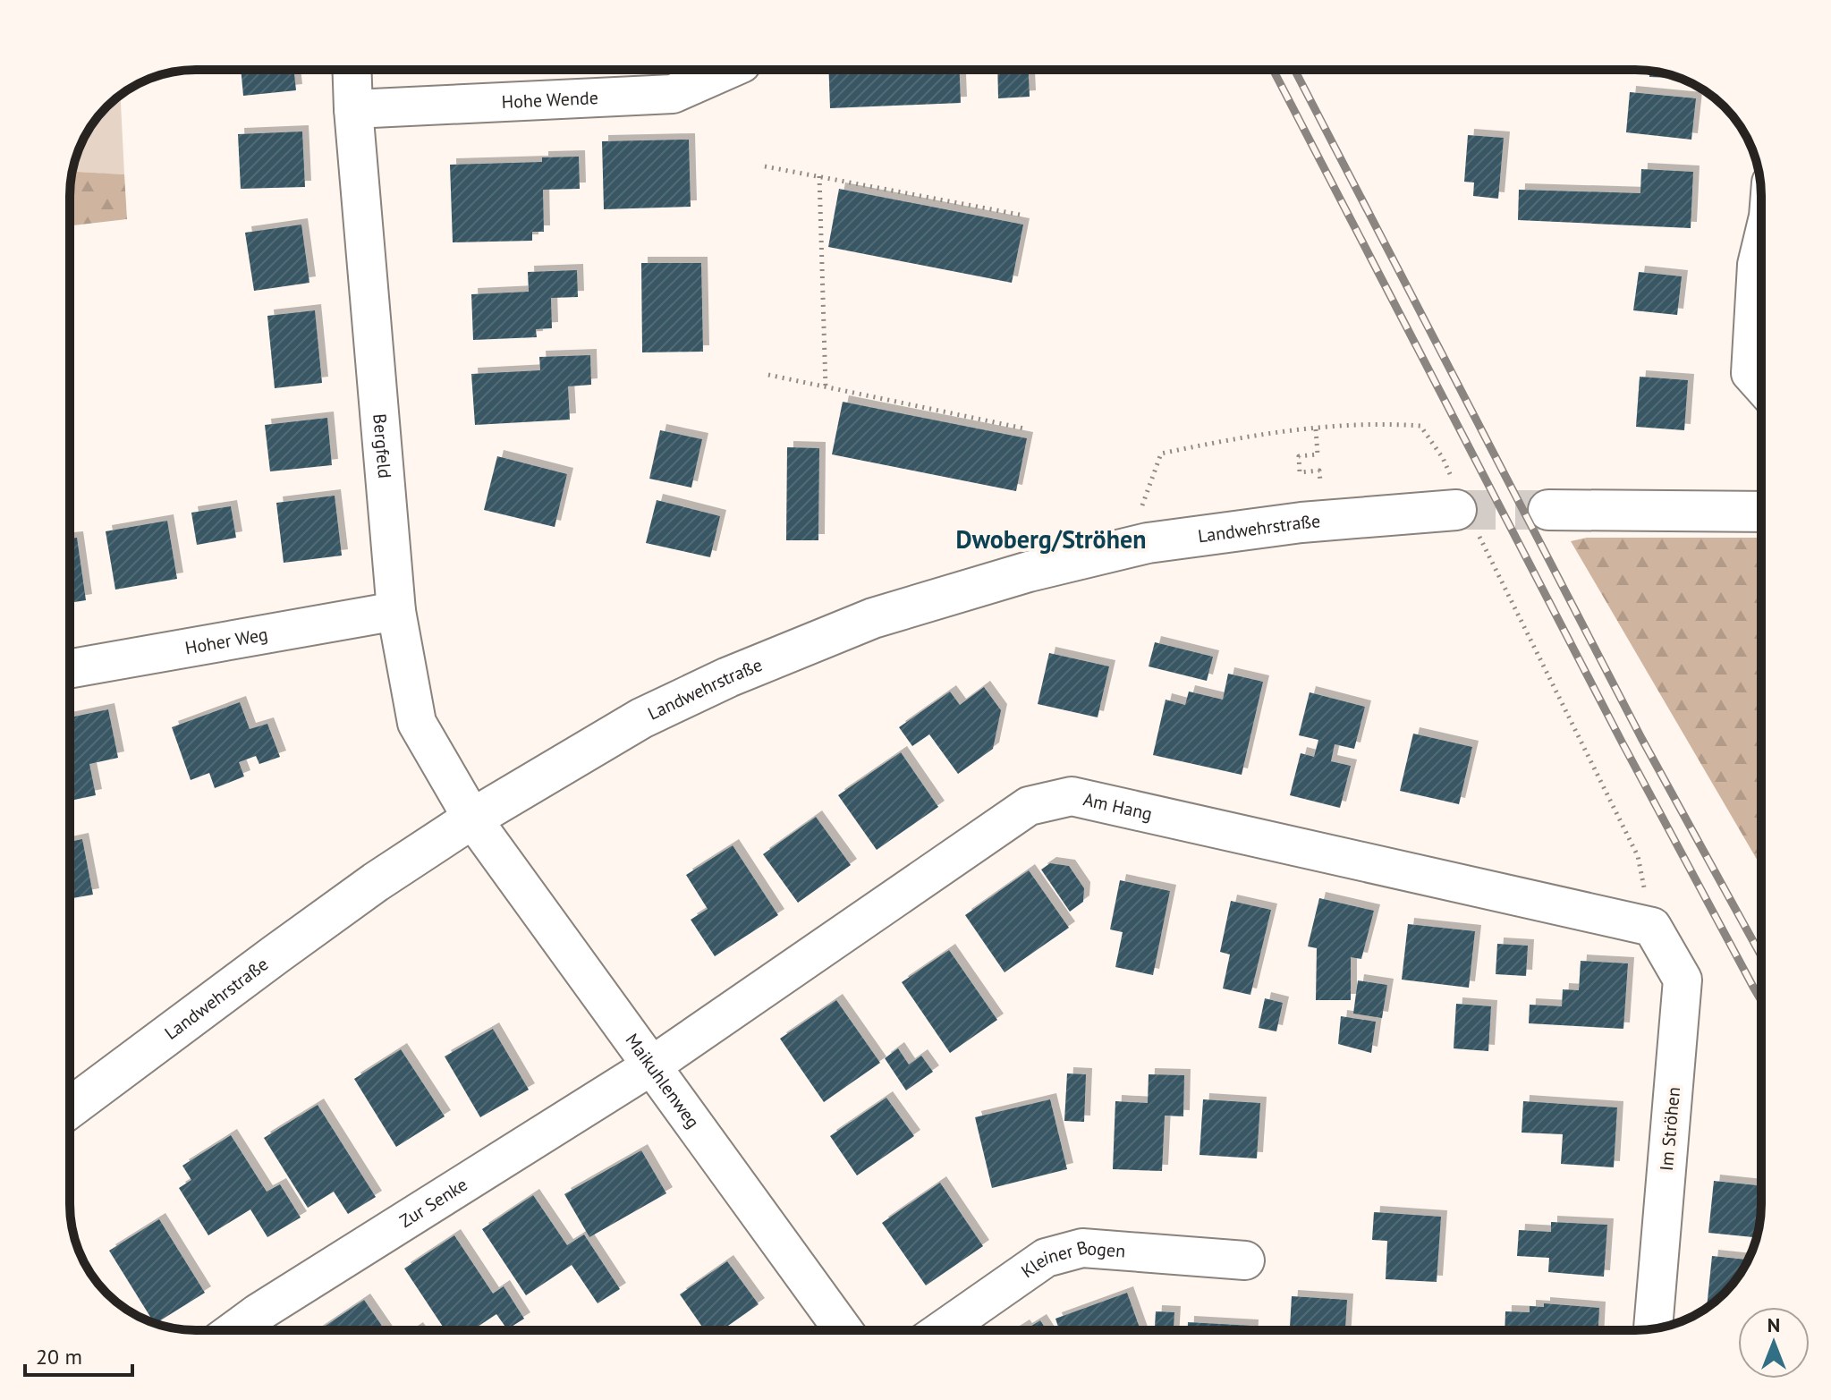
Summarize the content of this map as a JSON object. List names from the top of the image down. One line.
{"streets":{"street":["Hohe Wende","Bergfeld","Landwehrstraße","Hoher Weg","Am Hang","Maikuhlenweg","Im Ströhen","Zur Senke","Kleiner Bogen"]},"crossings":[["Hohe Wende","Bergfeld"],["Bergfeld","Landwehrstraße"],["Bergfeld","Hoher Weg"],["Bergfeld","Maikuhlenweg"],["Landwehrstraße","Maikuhlenweg"],["Am Hang","Maikuhlenweg"],["Am Hang","Im Ströhen"],["Am Hang","Zur Senke"],["Maikuhlenweg","Zur Senke"]],"districts":["Dwoberg/Ströhen"],"scale_bar":"20 m","north":"top"}
